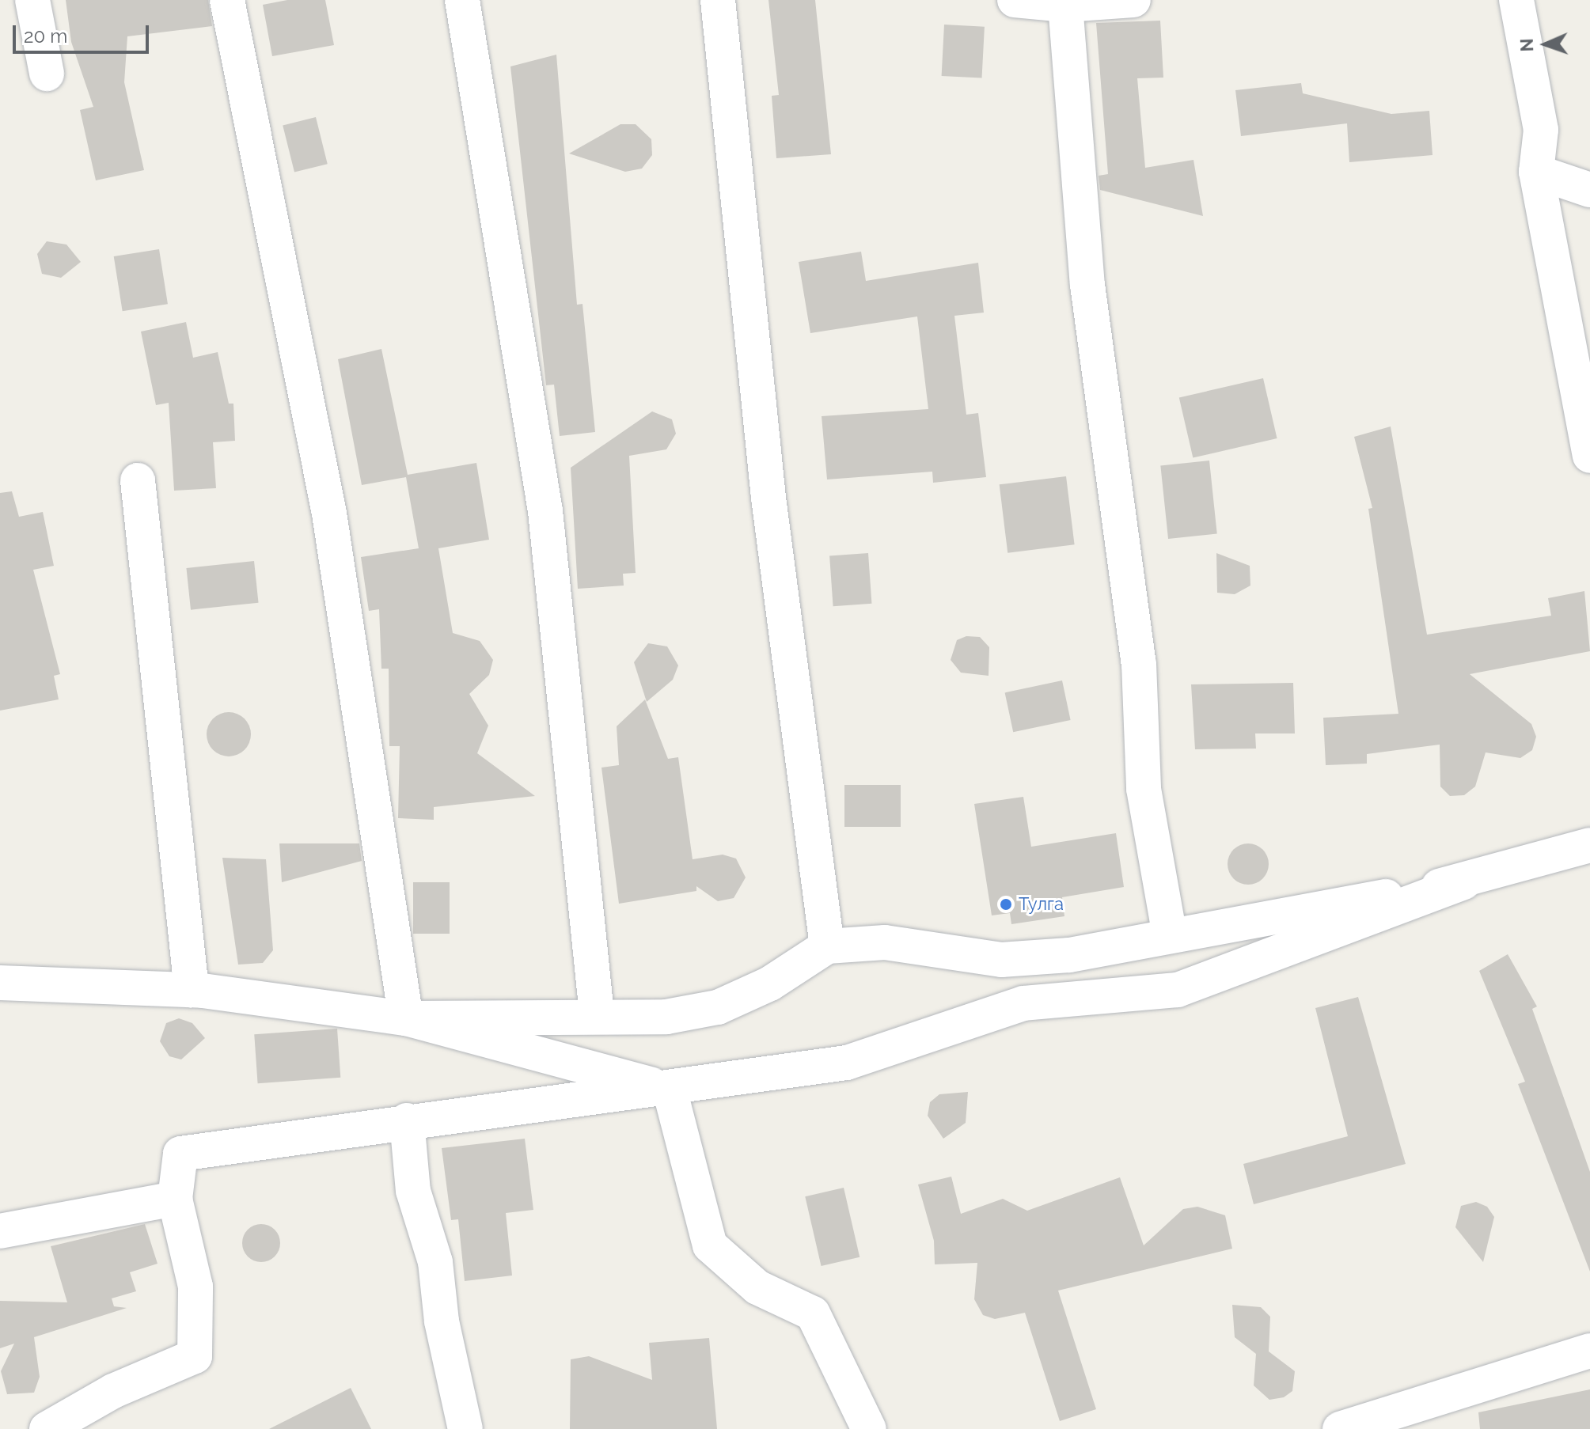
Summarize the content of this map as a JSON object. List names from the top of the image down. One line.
{"places":["Тулга"],"scale_bar":"20 m","north":"left"}
